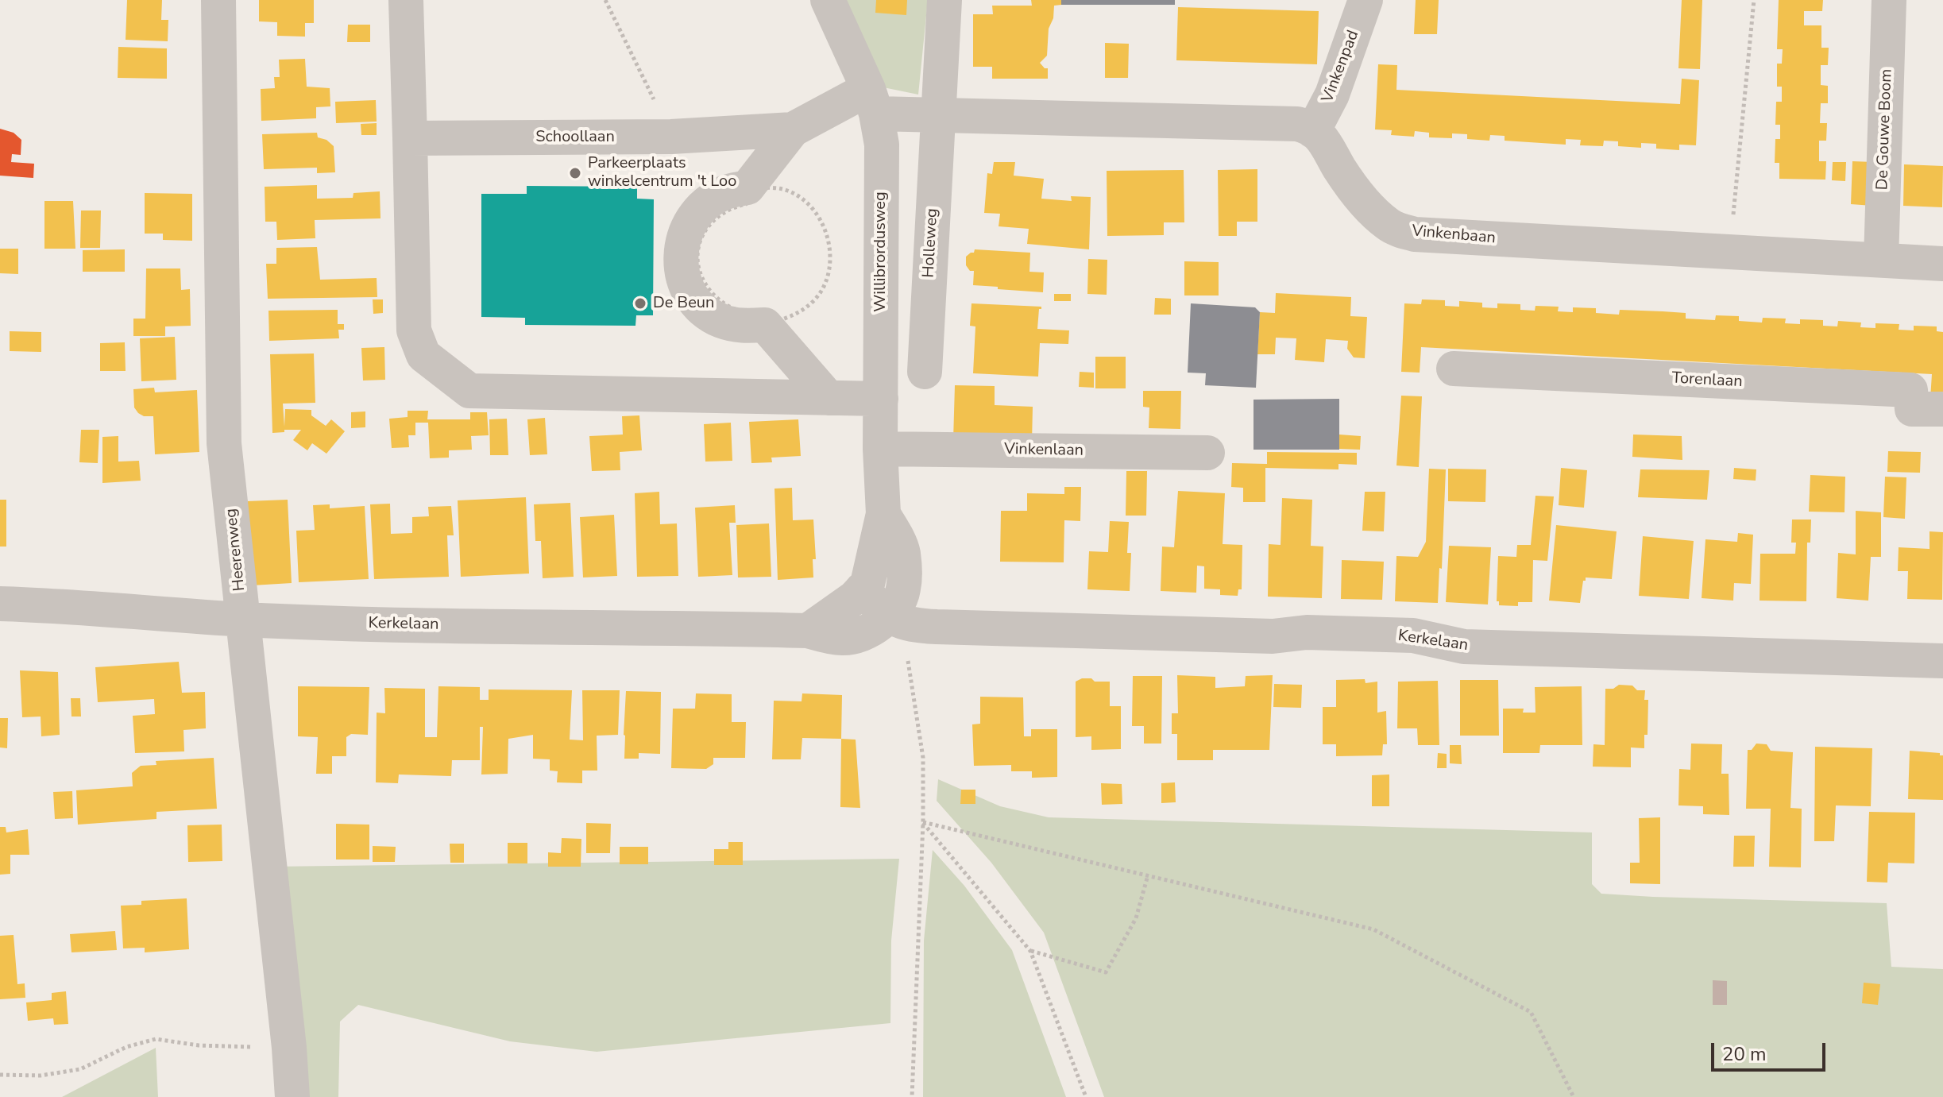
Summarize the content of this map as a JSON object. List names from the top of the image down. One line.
{"streets":{"street":["Vinkenpad","De Gouwe Boom","Schoollaan","Vinkenbaan","Holleweg","Willibrordusweg","Torenlaan","Vinkenlaan","Heerenweg","Kerkelaan"]},"crossings":[["Vinkenpad","Vinkenbaan"],["De Gouwe Boom","Vinkenbaan"],["Schoollaan","Willibrordusweg"],["Willibrordusweg","Vinkenlaan"],["Willibrordusweg","Kerkelaan"],["Heerenweg","Kerkelaan"]],"places":["Parkeerplaats winkelcentrum 't Loo","De Beun"],"scale_bar":"20 m"}
